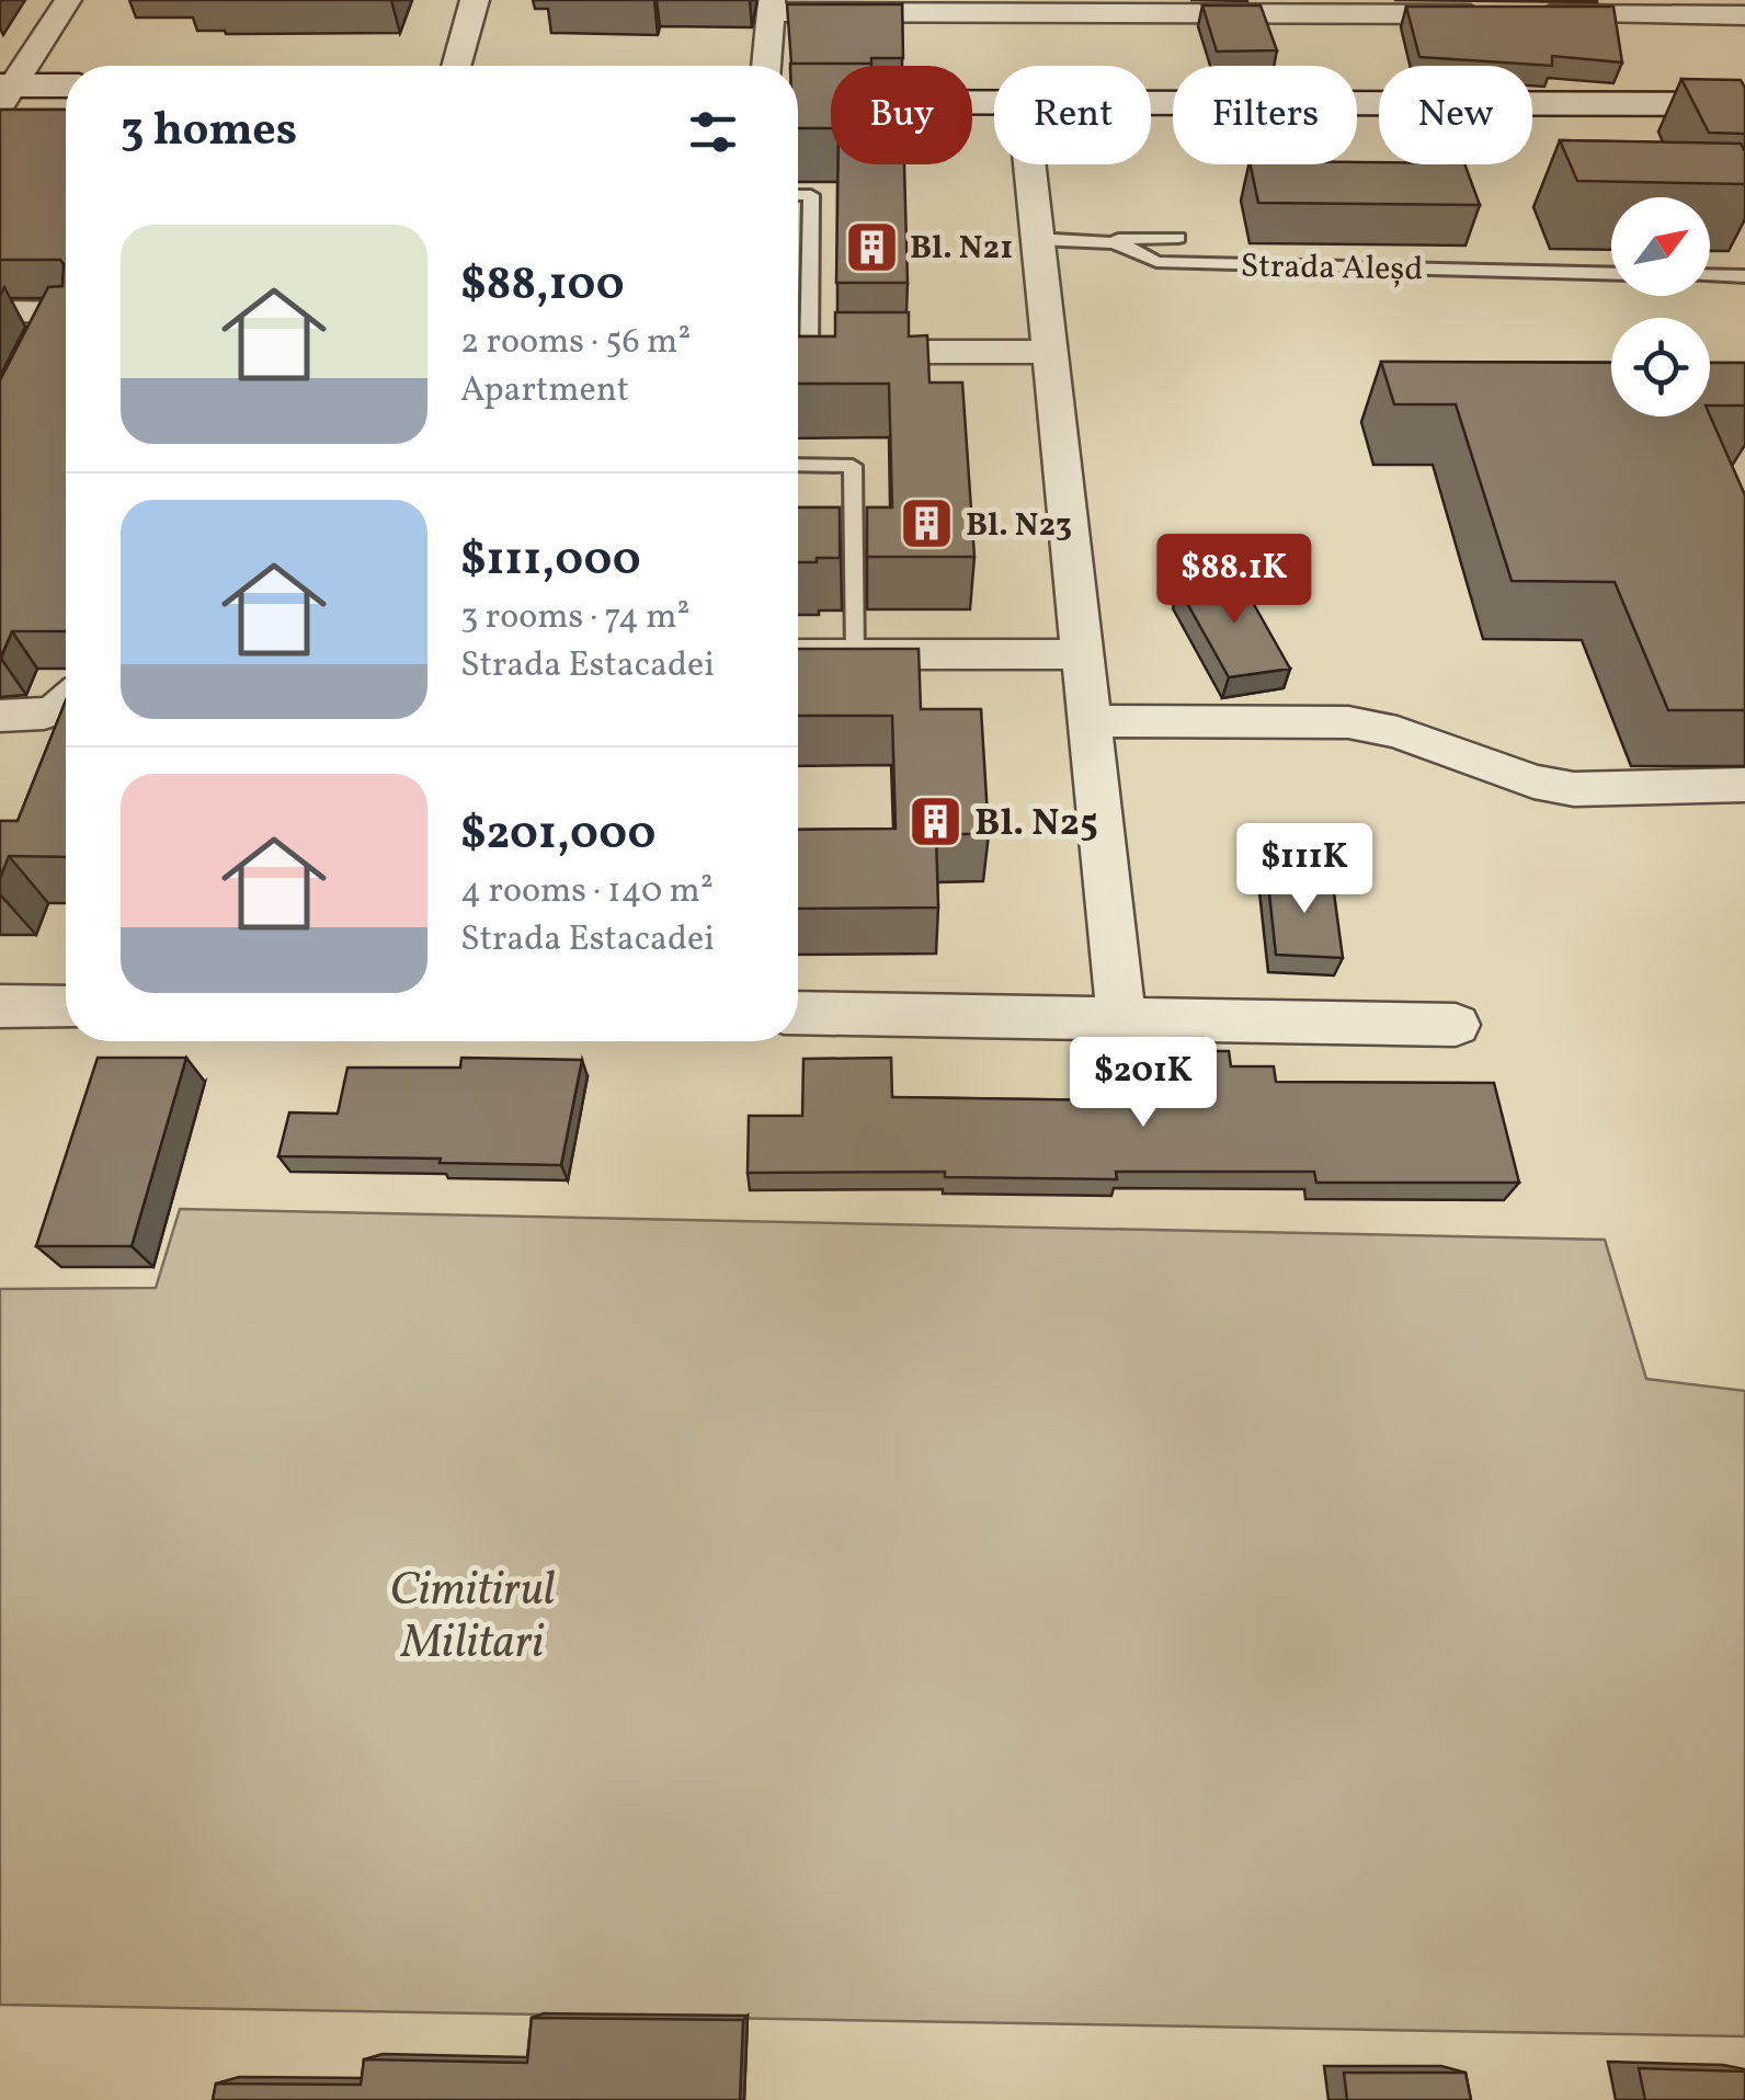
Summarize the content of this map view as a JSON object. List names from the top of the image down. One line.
{"streets":{"lane":["Strada Aleșd"]},"parks":["Cimitirul Militari"],"places":{"building":["Bl. N21","Bl. N23","Bl. N25"]},"north":"top right","page":{"chip":["Buy","Rent","Filters","New"],"heading":"3 homes","list":[{"name":"$88,100","note":"2 rooms · 56 m² · Apartment"},{"name":"$111,000","note":"3 rooms · 74 m² · Strada Estacadei"},{"name":"$201,000","note":"4 rooms · 140 m² · Strada Estacadei"}],"price":["$88.1K","$111K","$201K"]}}
